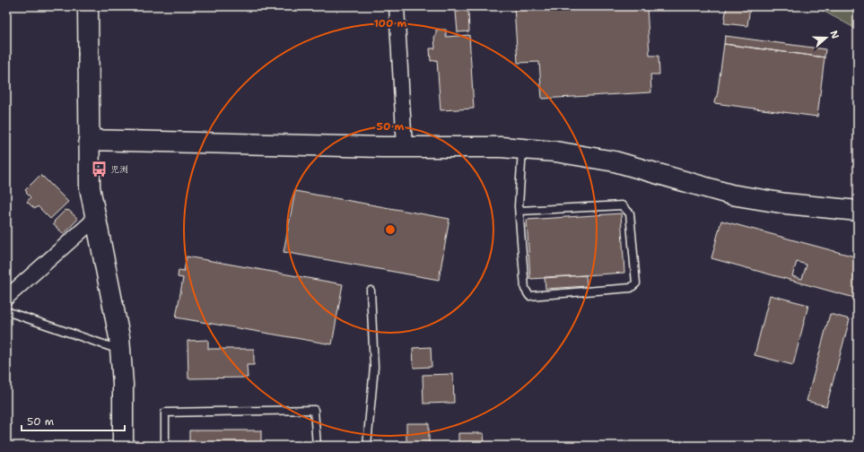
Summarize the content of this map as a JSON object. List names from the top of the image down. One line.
{"places":{"bus stop":["児渕"]},"scale_bar":"50 m","north":"right","rings":["100 m","50 m"]}
